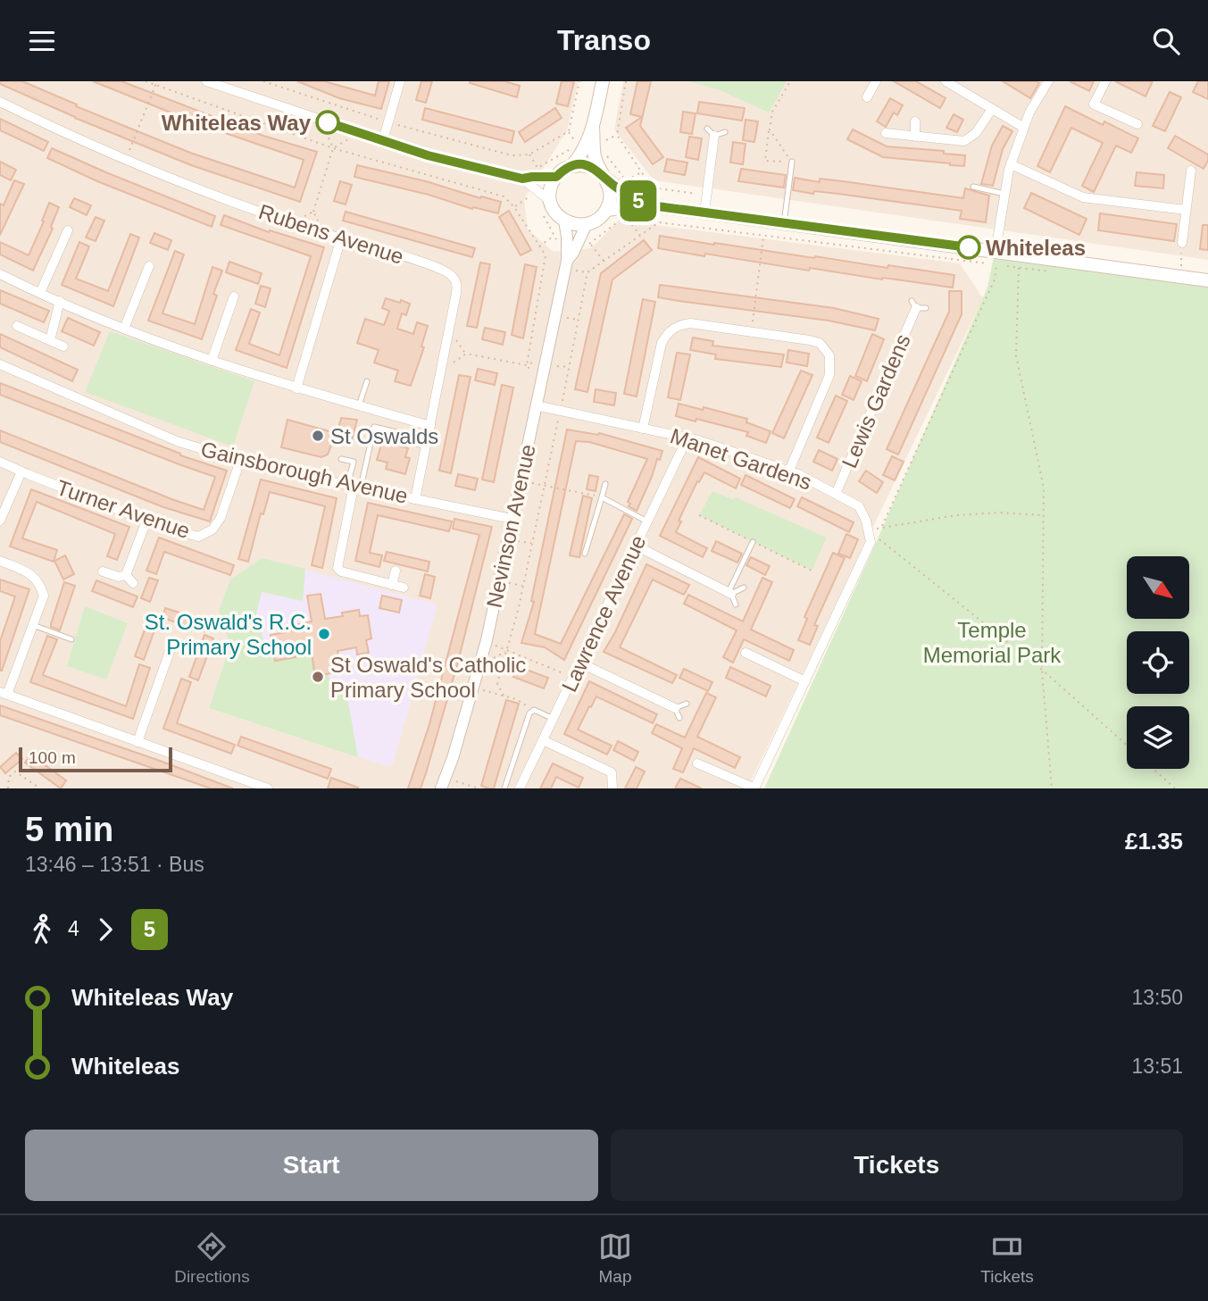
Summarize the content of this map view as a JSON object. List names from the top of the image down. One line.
{"streets":{"street":["Rubens Avenue","Lewis Gardens","Manet Gardens","Gainsborough Avenue","Turner Avenue","Nevinson Avenue","Lawrence Avenue"]},"crossings":[["Rubens Avenue","Gainsborough Avenue"],["Lewis Gardens","Manet Gardens"],["Manet Gardens","Nevinson Avenue"],["Manet Gardens","Lawrence Avenue"],["Gainsborough Avenue","Turner Avenue"],["Gainsborough Avenue","Nevinson Avenue"]],"parks":["Temple Memorial Park"],"places":["Whiteleas Way","Whiteleas","St Oswalds","St. Oswald's R.C. Primary School","St Oswald's Catholic Primary School"],"lines":["bus line 5"],"scale_bar":"100 m","north":"bottom right","page":{"header":"Transo","on_map":"5","scale":"100 m","heading":["5 min","13:46 – 13:51 · Bus","£1.35"],"legs":["4","5"],"list":[{"name":"Whiteleas Way","value":"13:50"},{"name":"Whiteleas","value":"13:51"}],"buttons":["Start","Tickets"],"tabs":["Directions","Map","Tickets"]}}
